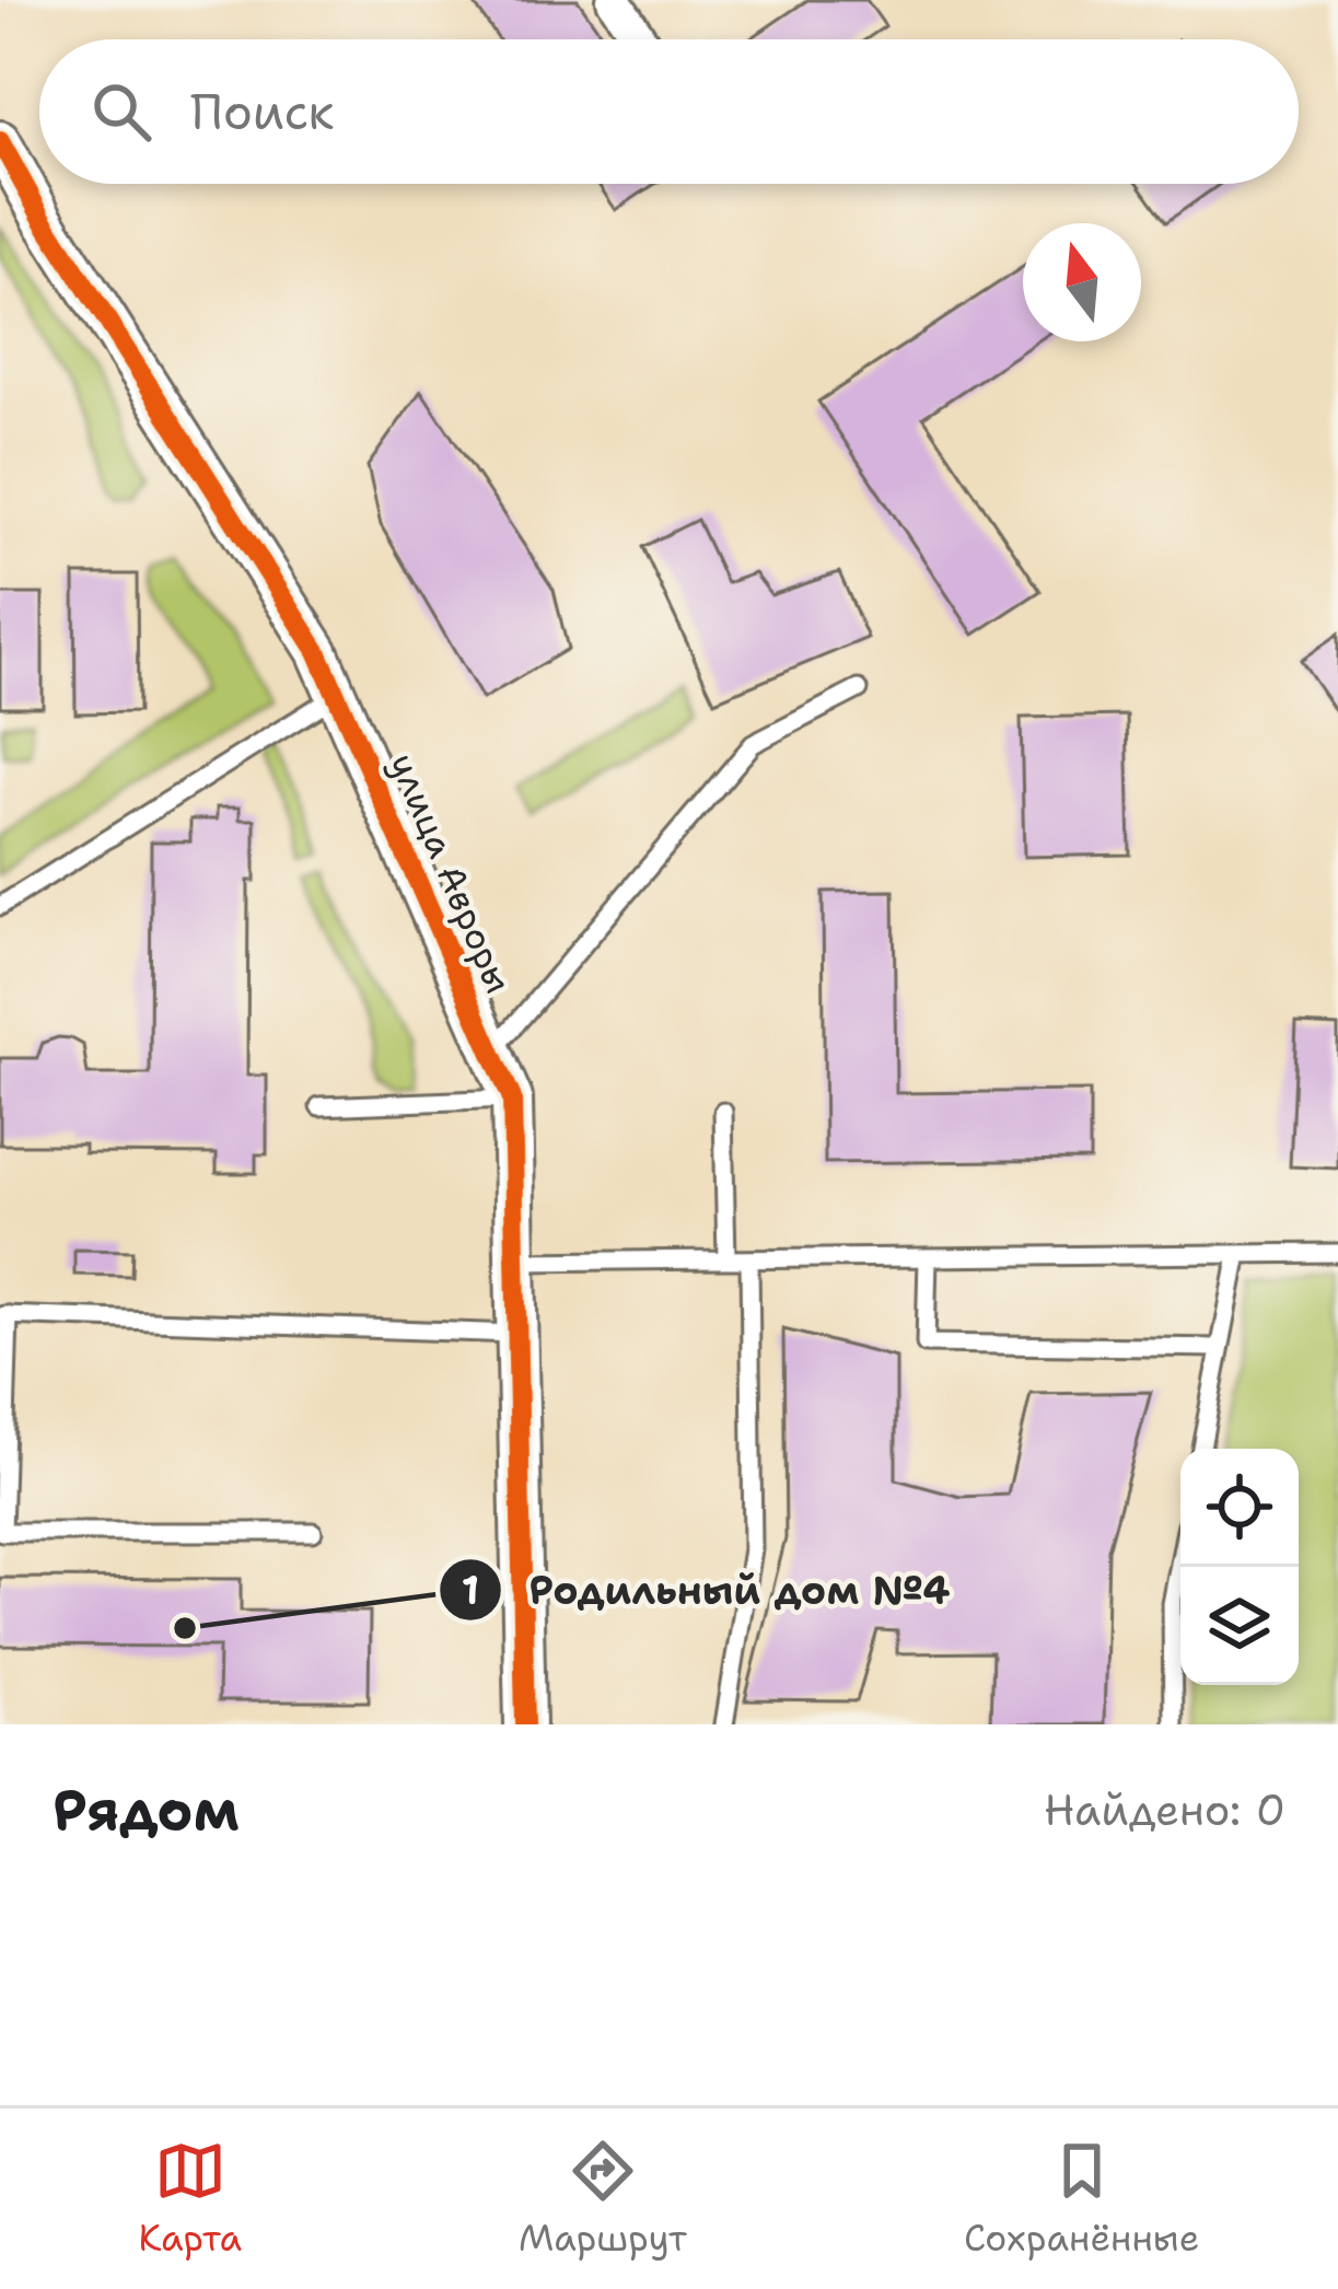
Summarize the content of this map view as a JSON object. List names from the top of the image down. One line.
{"streets":{"street":["улица Авроры"]},"places":["Родильный дом №4"],"north":"top","page":{"search":"Поиск","heading":["Рядом","Найдено: 0"],"nav":["Карта","Маршрут","Сохранённые"]}}
